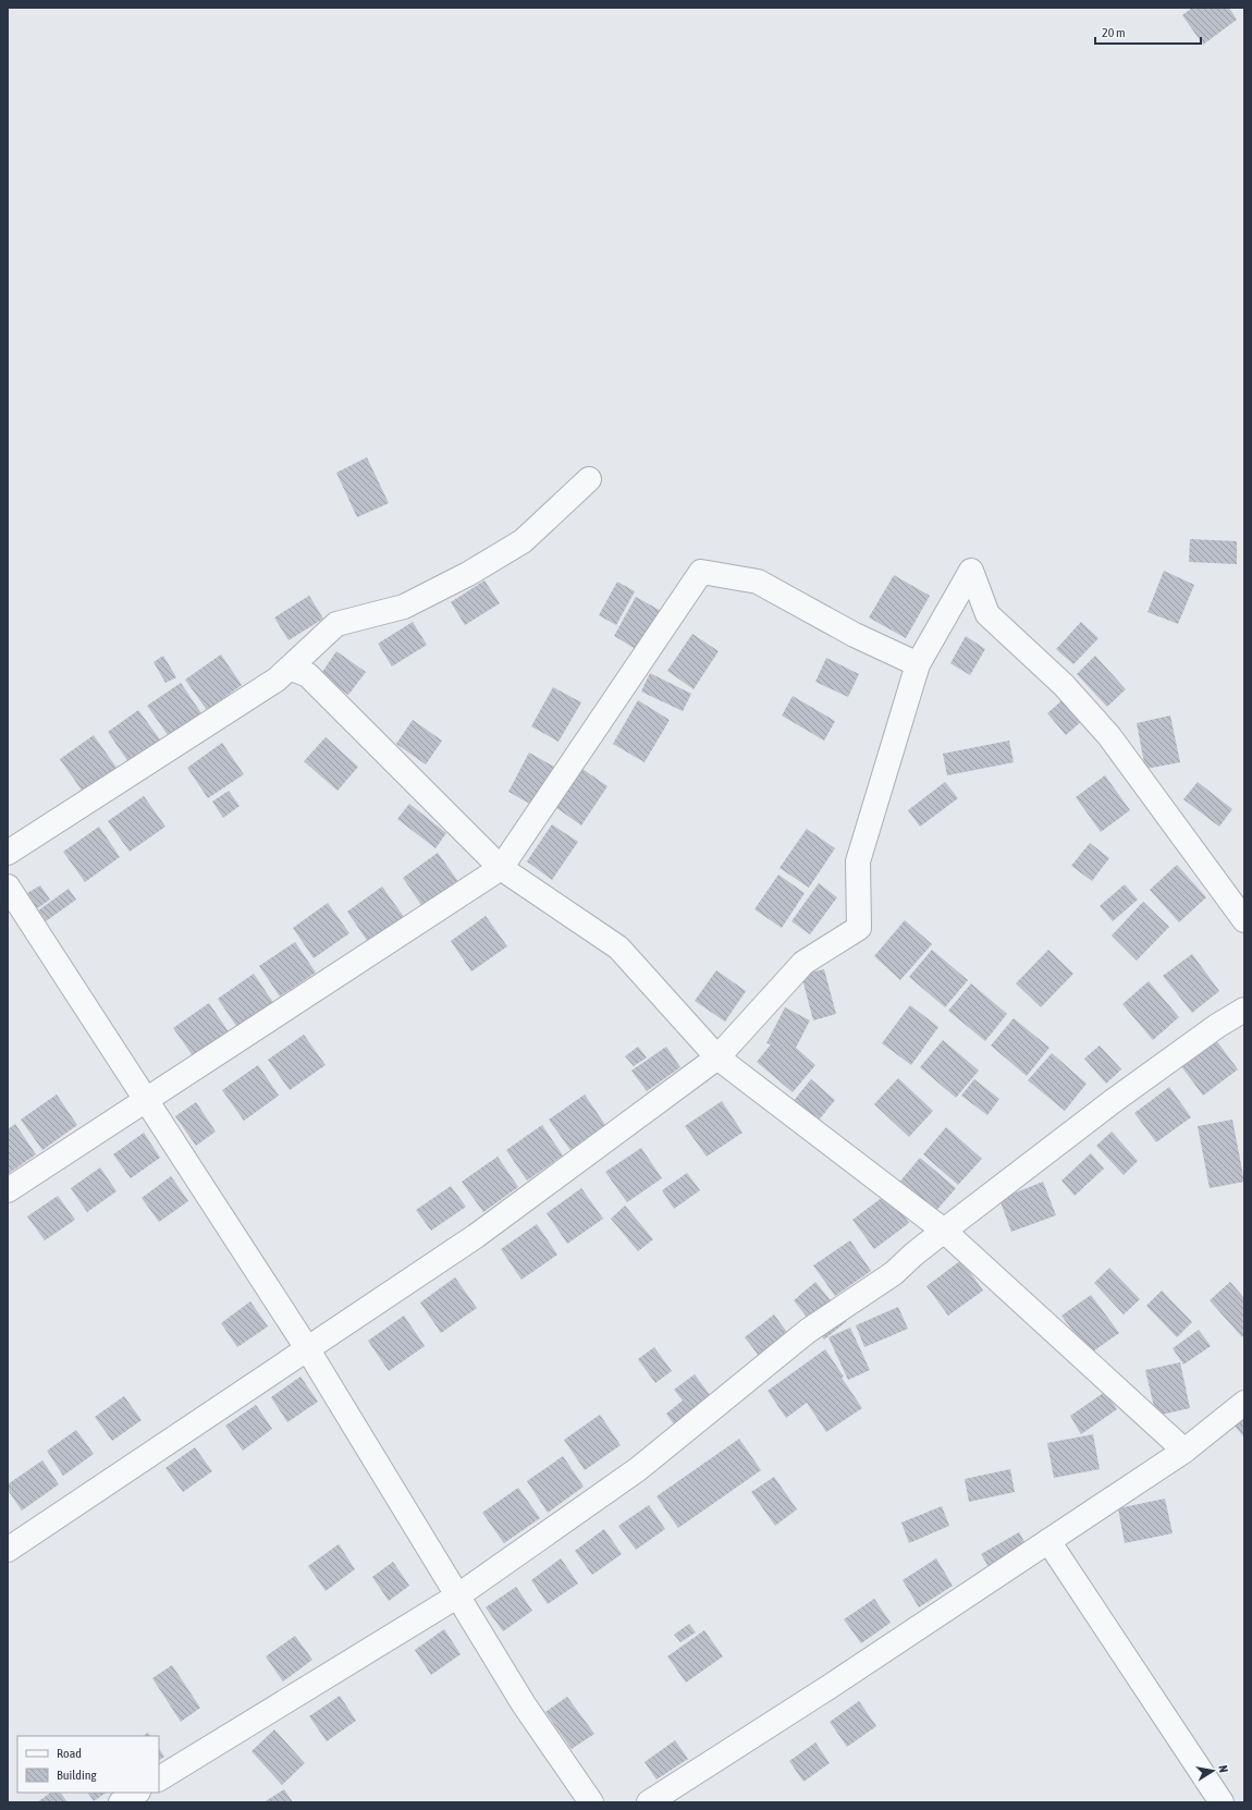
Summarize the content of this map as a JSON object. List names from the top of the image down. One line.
{"legend":["Road","Building"],"scale_bar":"20 m","north":"right"}
